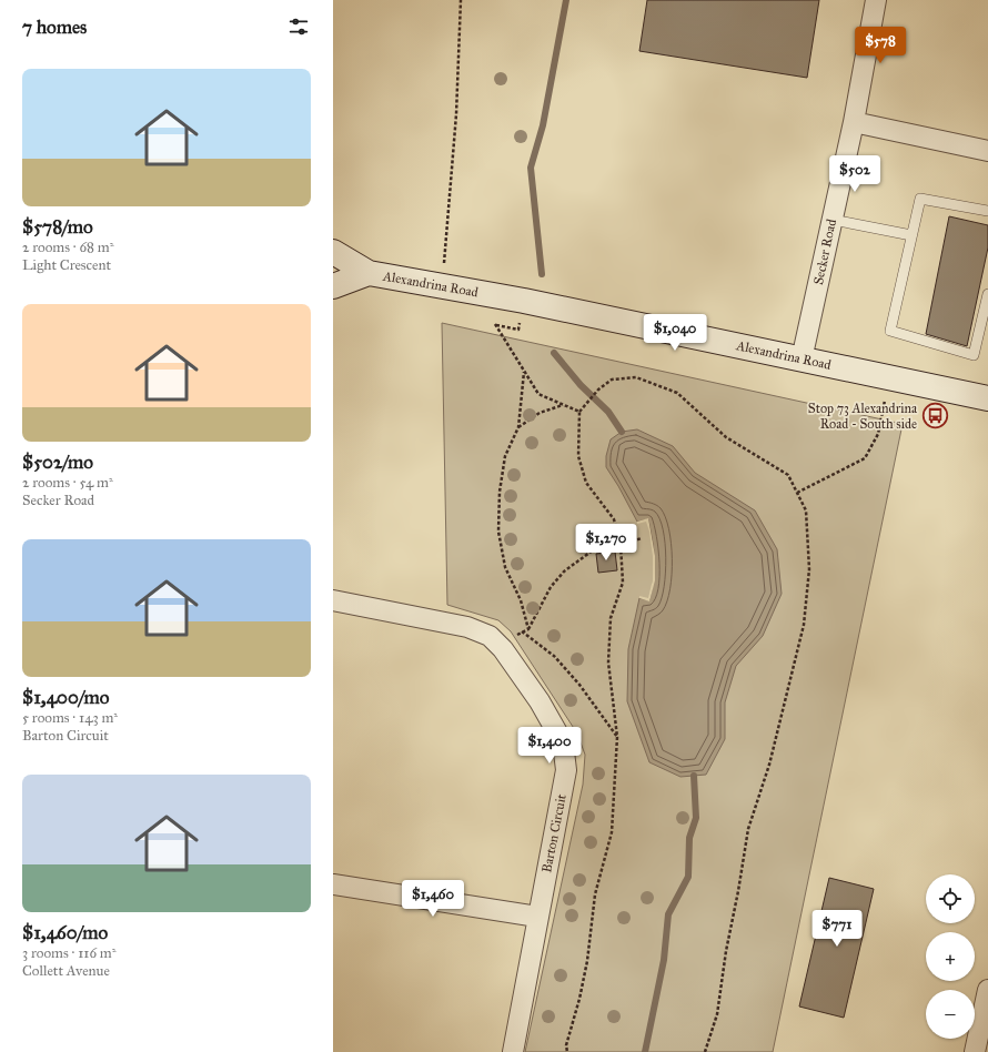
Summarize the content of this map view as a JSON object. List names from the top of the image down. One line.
{"streets":{"main road":["Alexandrina Road"],"street":["Secker Road","Barton Circuit"]},"crossings":[["Secker Road","Alexandrina Road"]],"places":{"bus stop":["Stop 73 Alexandrina Road - South side"]},"page":{"heading":"7 homes","price":["$578","$502","$1,040","$1,270","$1,400","$1,460","$771"],"list":[{"name":"$578/mo","note":"2 rooms · 68 m² · Light Crescent"},{"name":"$502/mo","note":"2 rooms · 54 m² · Secker Road"},{"name":"$1,400/mo","note":"5 rooms · 143 m² · Barton Circuit"},{"name":"$1,460/mo","note":"3 rooms · 116 m² · Collett Avenue"}],"map_buttons":["+","−"]}}
